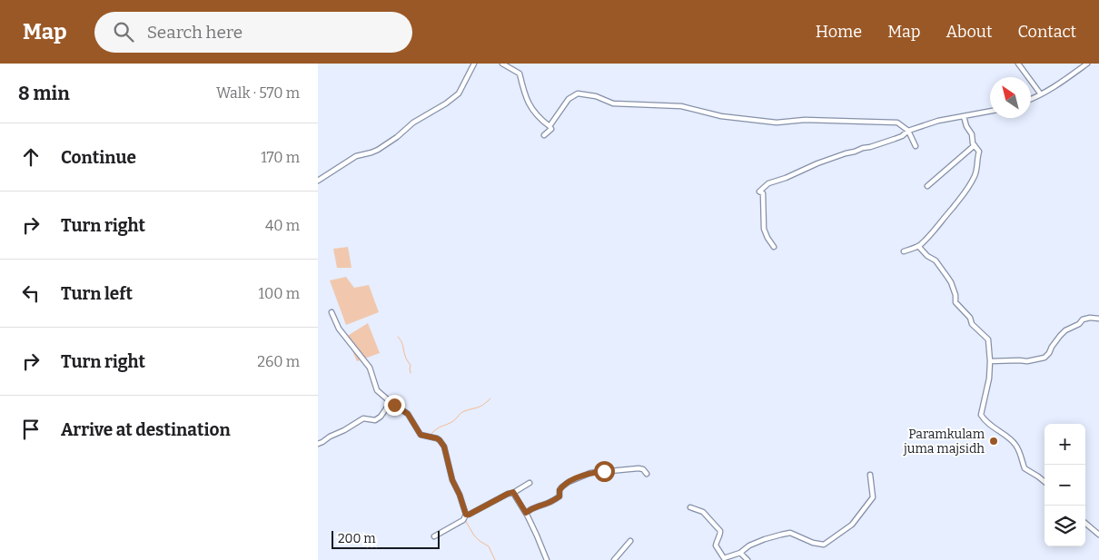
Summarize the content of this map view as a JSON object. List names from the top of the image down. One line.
{"places":["Paramkulam juma majsidh"],"scale_bar":"200 m","north":"top left","page":{"header":"Map","search":"Search here","nav":["Home","Map","About","Contact"],"heading":["8 min","Walk · 570 m"],"list":[["Continue","170 m"],["Turn right","40 m"],["Turn left","100 m"],["Turn right","260 m"],"Arrive at destination"],"map_buttons":["+","−"],"scale":"200 m"}}
